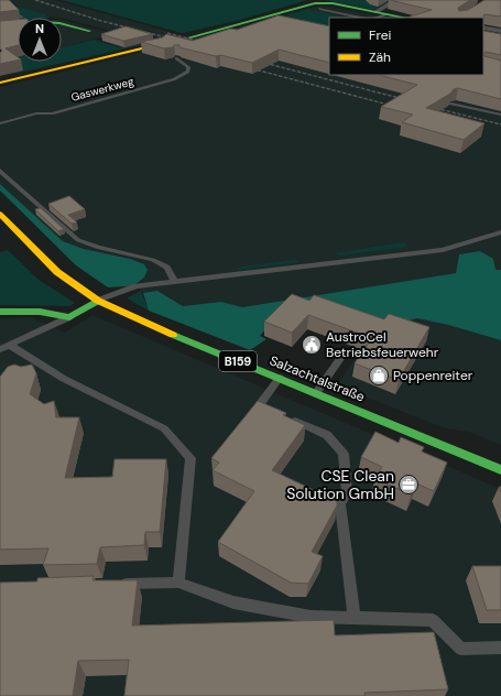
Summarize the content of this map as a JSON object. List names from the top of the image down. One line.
{"streets":{"street":["B159","Salzachtalstraße"],"lane":["Gaswerkweg"]},"places":{"public building":["AustroCel Betriebsfeuerwehr"],"shop":["Poppenreiter"],"office":["CSE Clean Solution GmbH"]},"legend":["Frei","Zäh"],"north":"top"}
